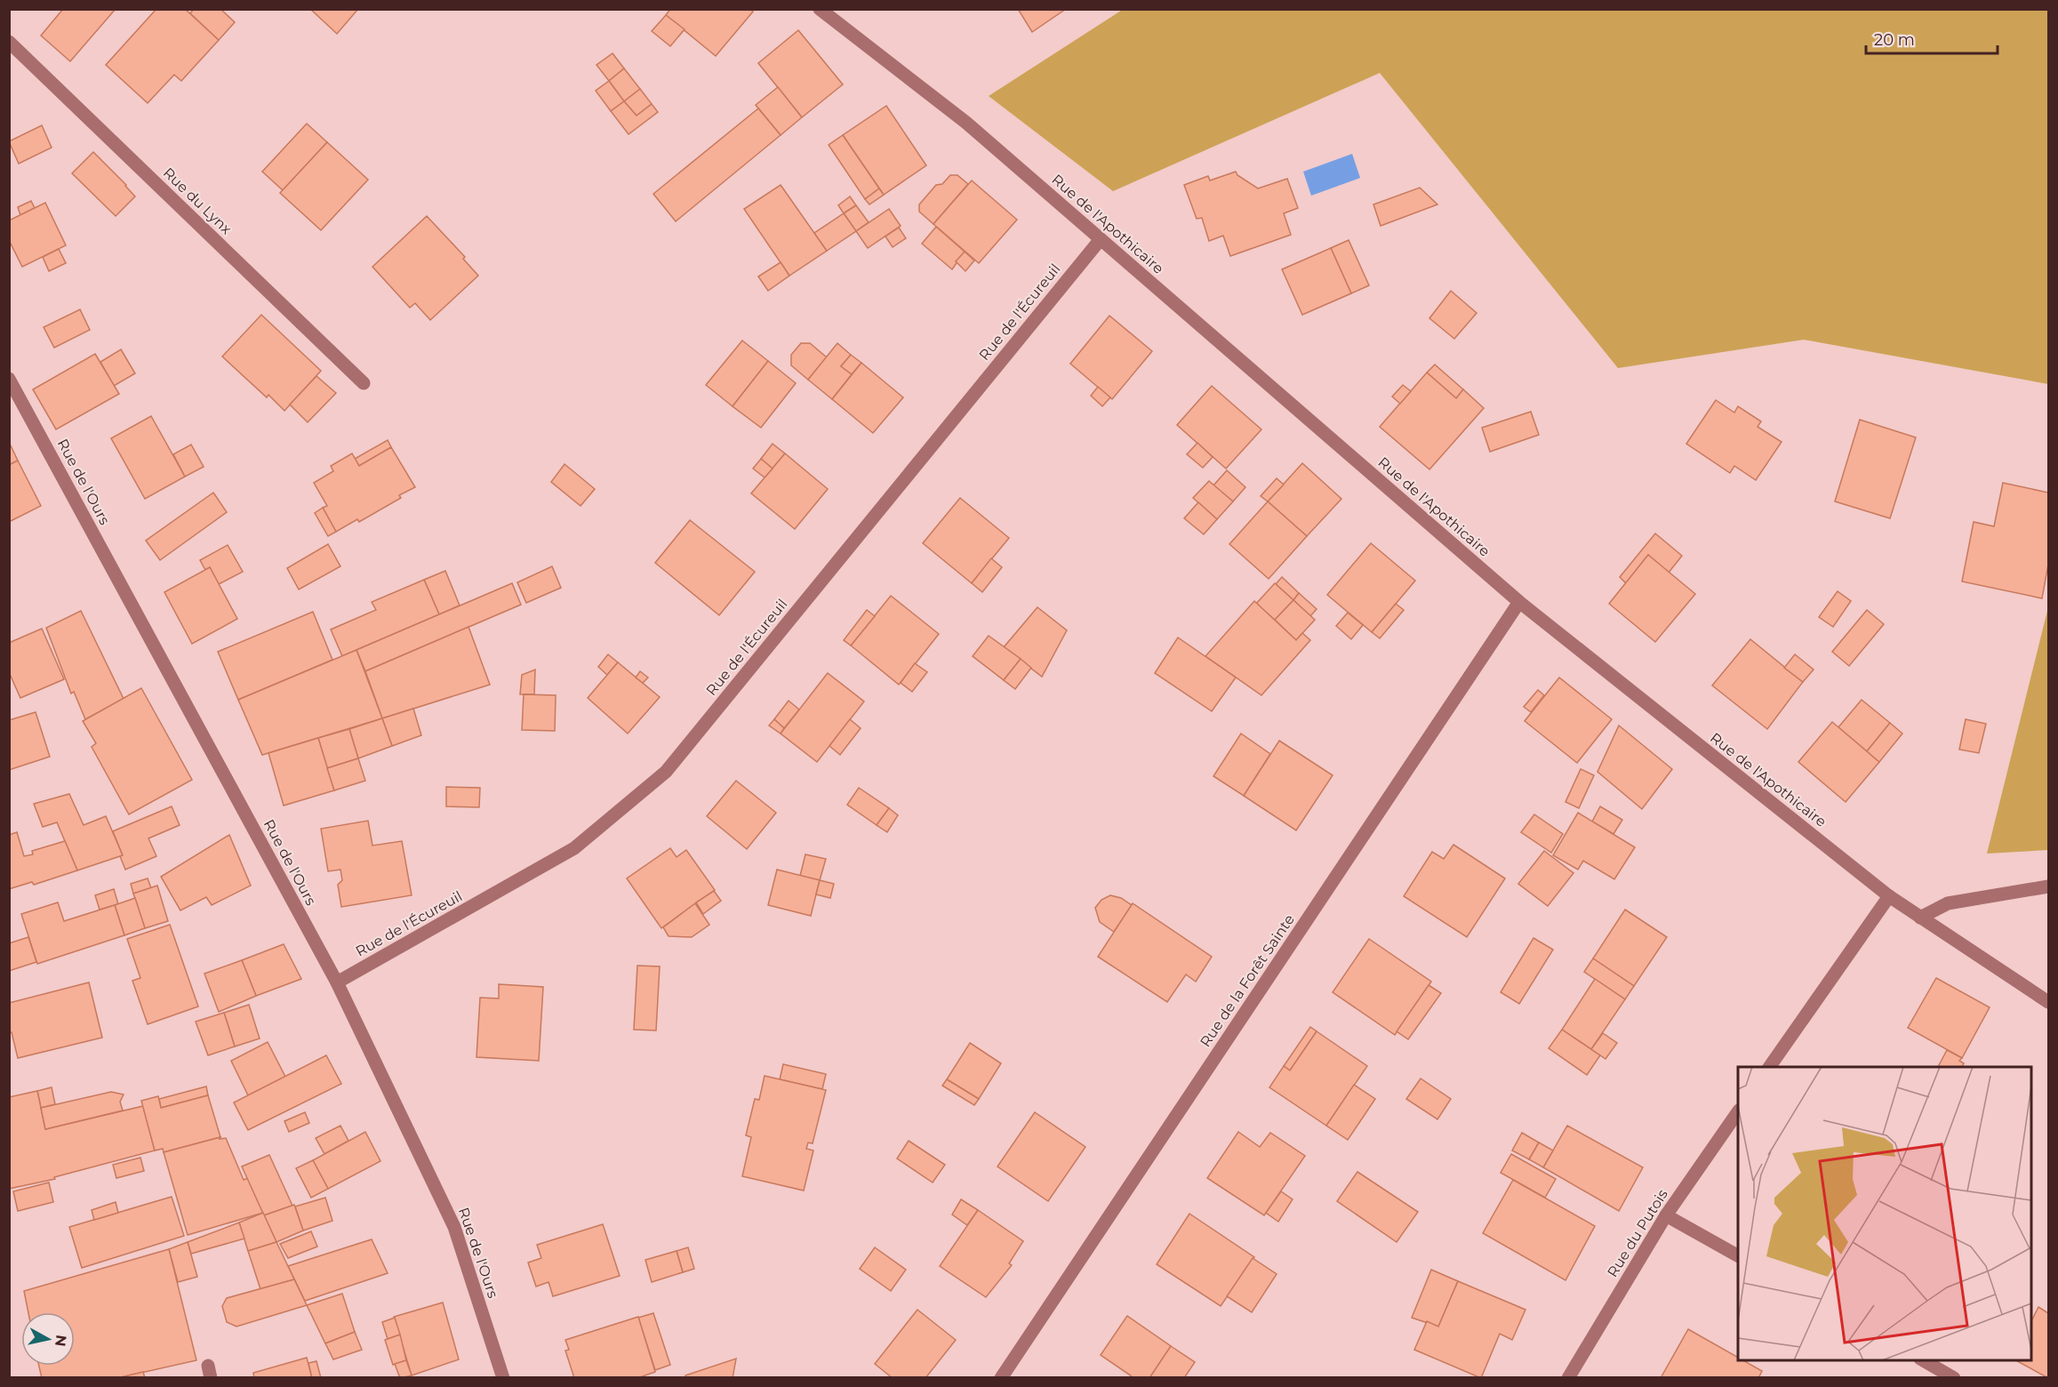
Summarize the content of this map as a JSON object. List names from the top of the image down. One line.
{"streets":{"street":["Rue du Lynx","Rue de l'Apothicaire","Rue de l'Écureuil","Rue de l'Ours","Rue de la Forêt Sainte","Rue du Putois"]},"crossings":[["Rue de l'Apothicaire","Rue de l'Écureuil"],["Rue de l'Apothicaire","Rue de la Forêt Sainte"],["Rue de l'Écureuil","Rue de l'Ours"]],"scale_bar":"20 m","north":"right"}
